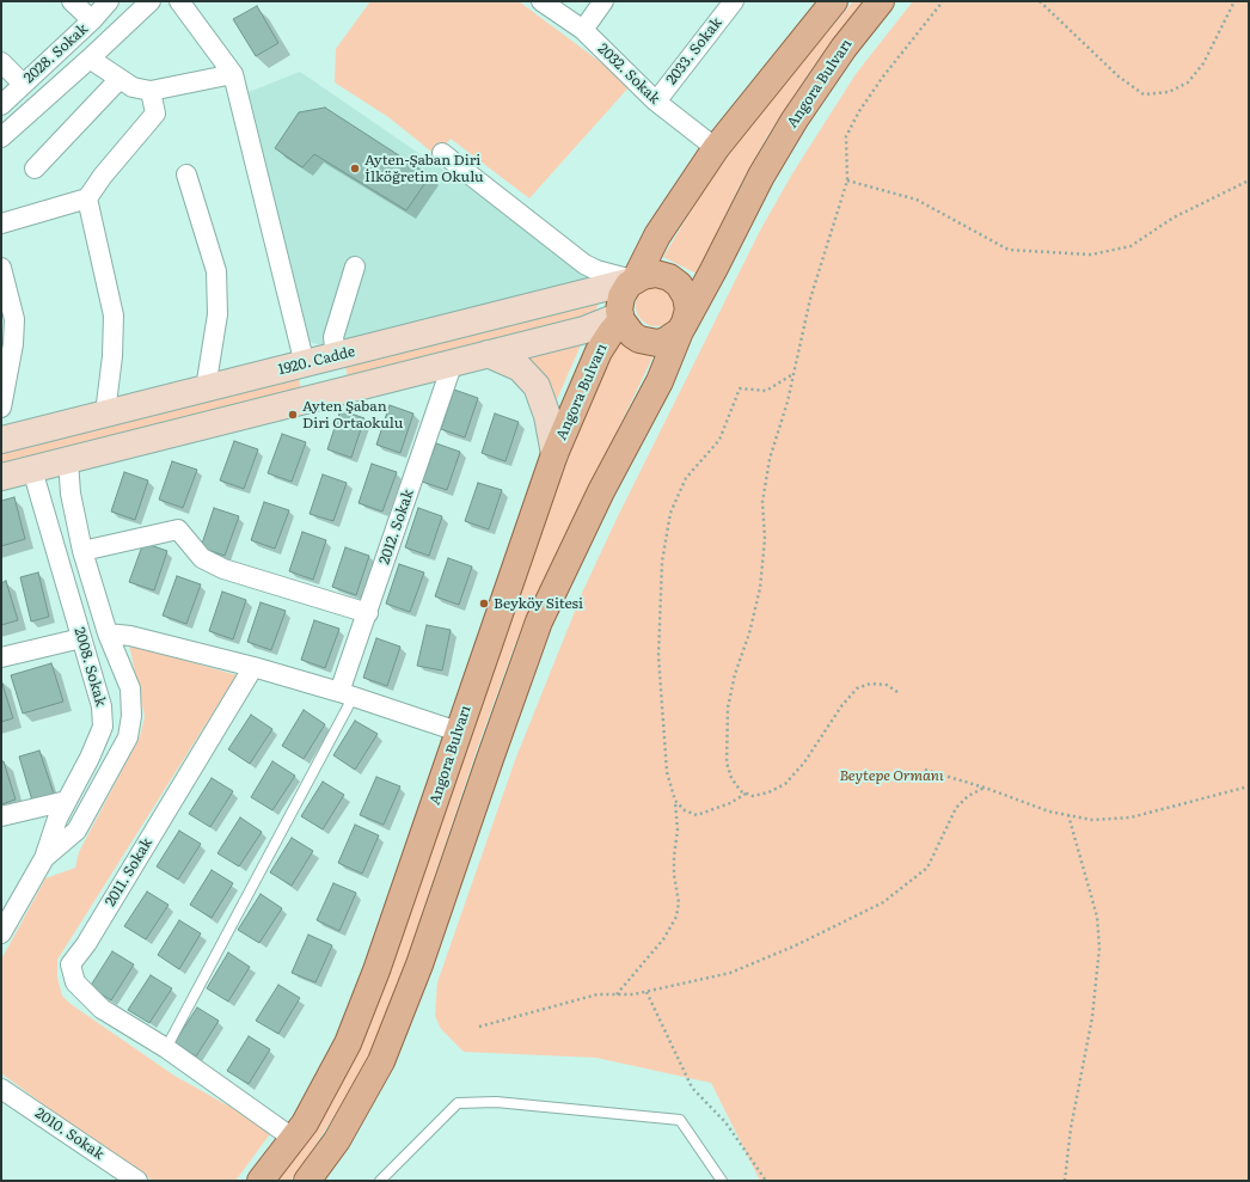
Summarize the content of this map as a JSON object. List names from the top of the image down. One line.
{"streets":{"main road":["Angora Bulvarı","1920. Cadde"],"street":["2033. Sokak","2028. Sokak","2032. Sokak","2012. Sokak","2008. Sokak","2011. Sokak","2010. Sokak"]},"crossings":[["2033. Sokak","2032. Sokak"],["2032. Sokak","Angora Bulvarı"],["Angora Bulvarı","1920. Cadde"],["Angora Bulvarı","2011. Sokak"]],"parks":["Beytepe Ormanı"],"places":["Ayten-Şaban Diri İlköğretim Okulu","Ayten Şaban Diri Ortaokulu","Beyköy Sitesi"]}
